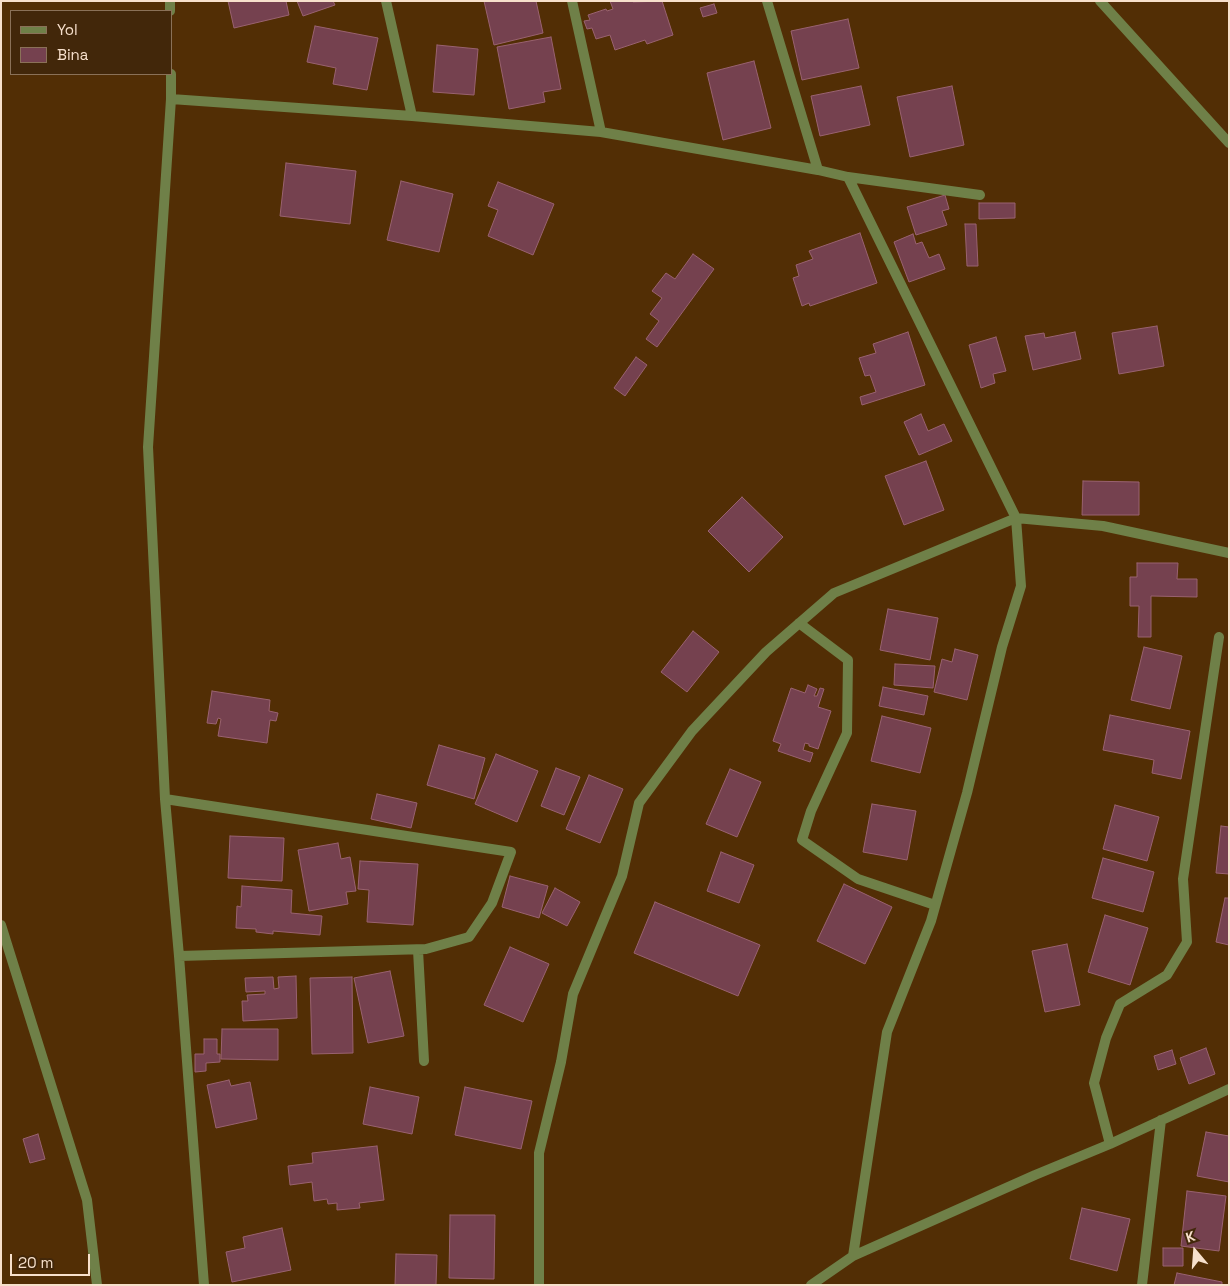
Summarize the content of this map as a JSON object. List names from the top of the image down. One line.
{"legend":["Yol","Bina"],"scale_bar":"20 m","north":"top"}
